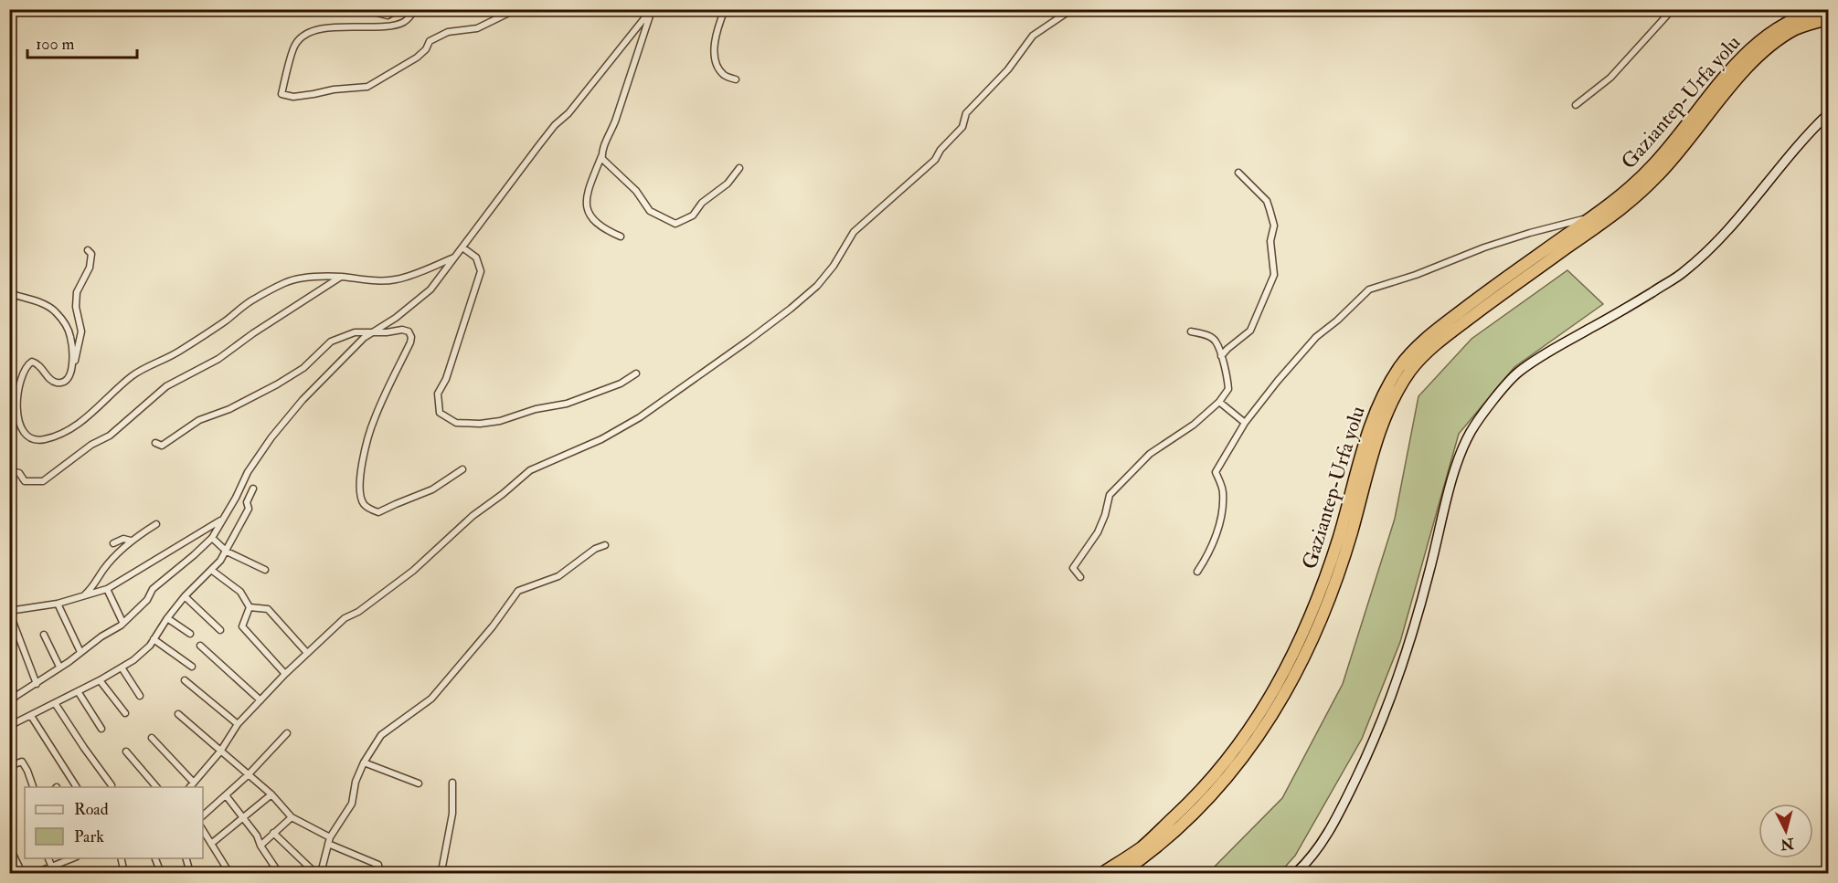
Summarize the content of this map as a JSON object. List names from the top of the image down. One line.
{"streets":{"highway":["Gaziantep-Urfa yolu"]},"legend":["Road","Park"],"scale_bar":"100 m","north":"bottom"}
